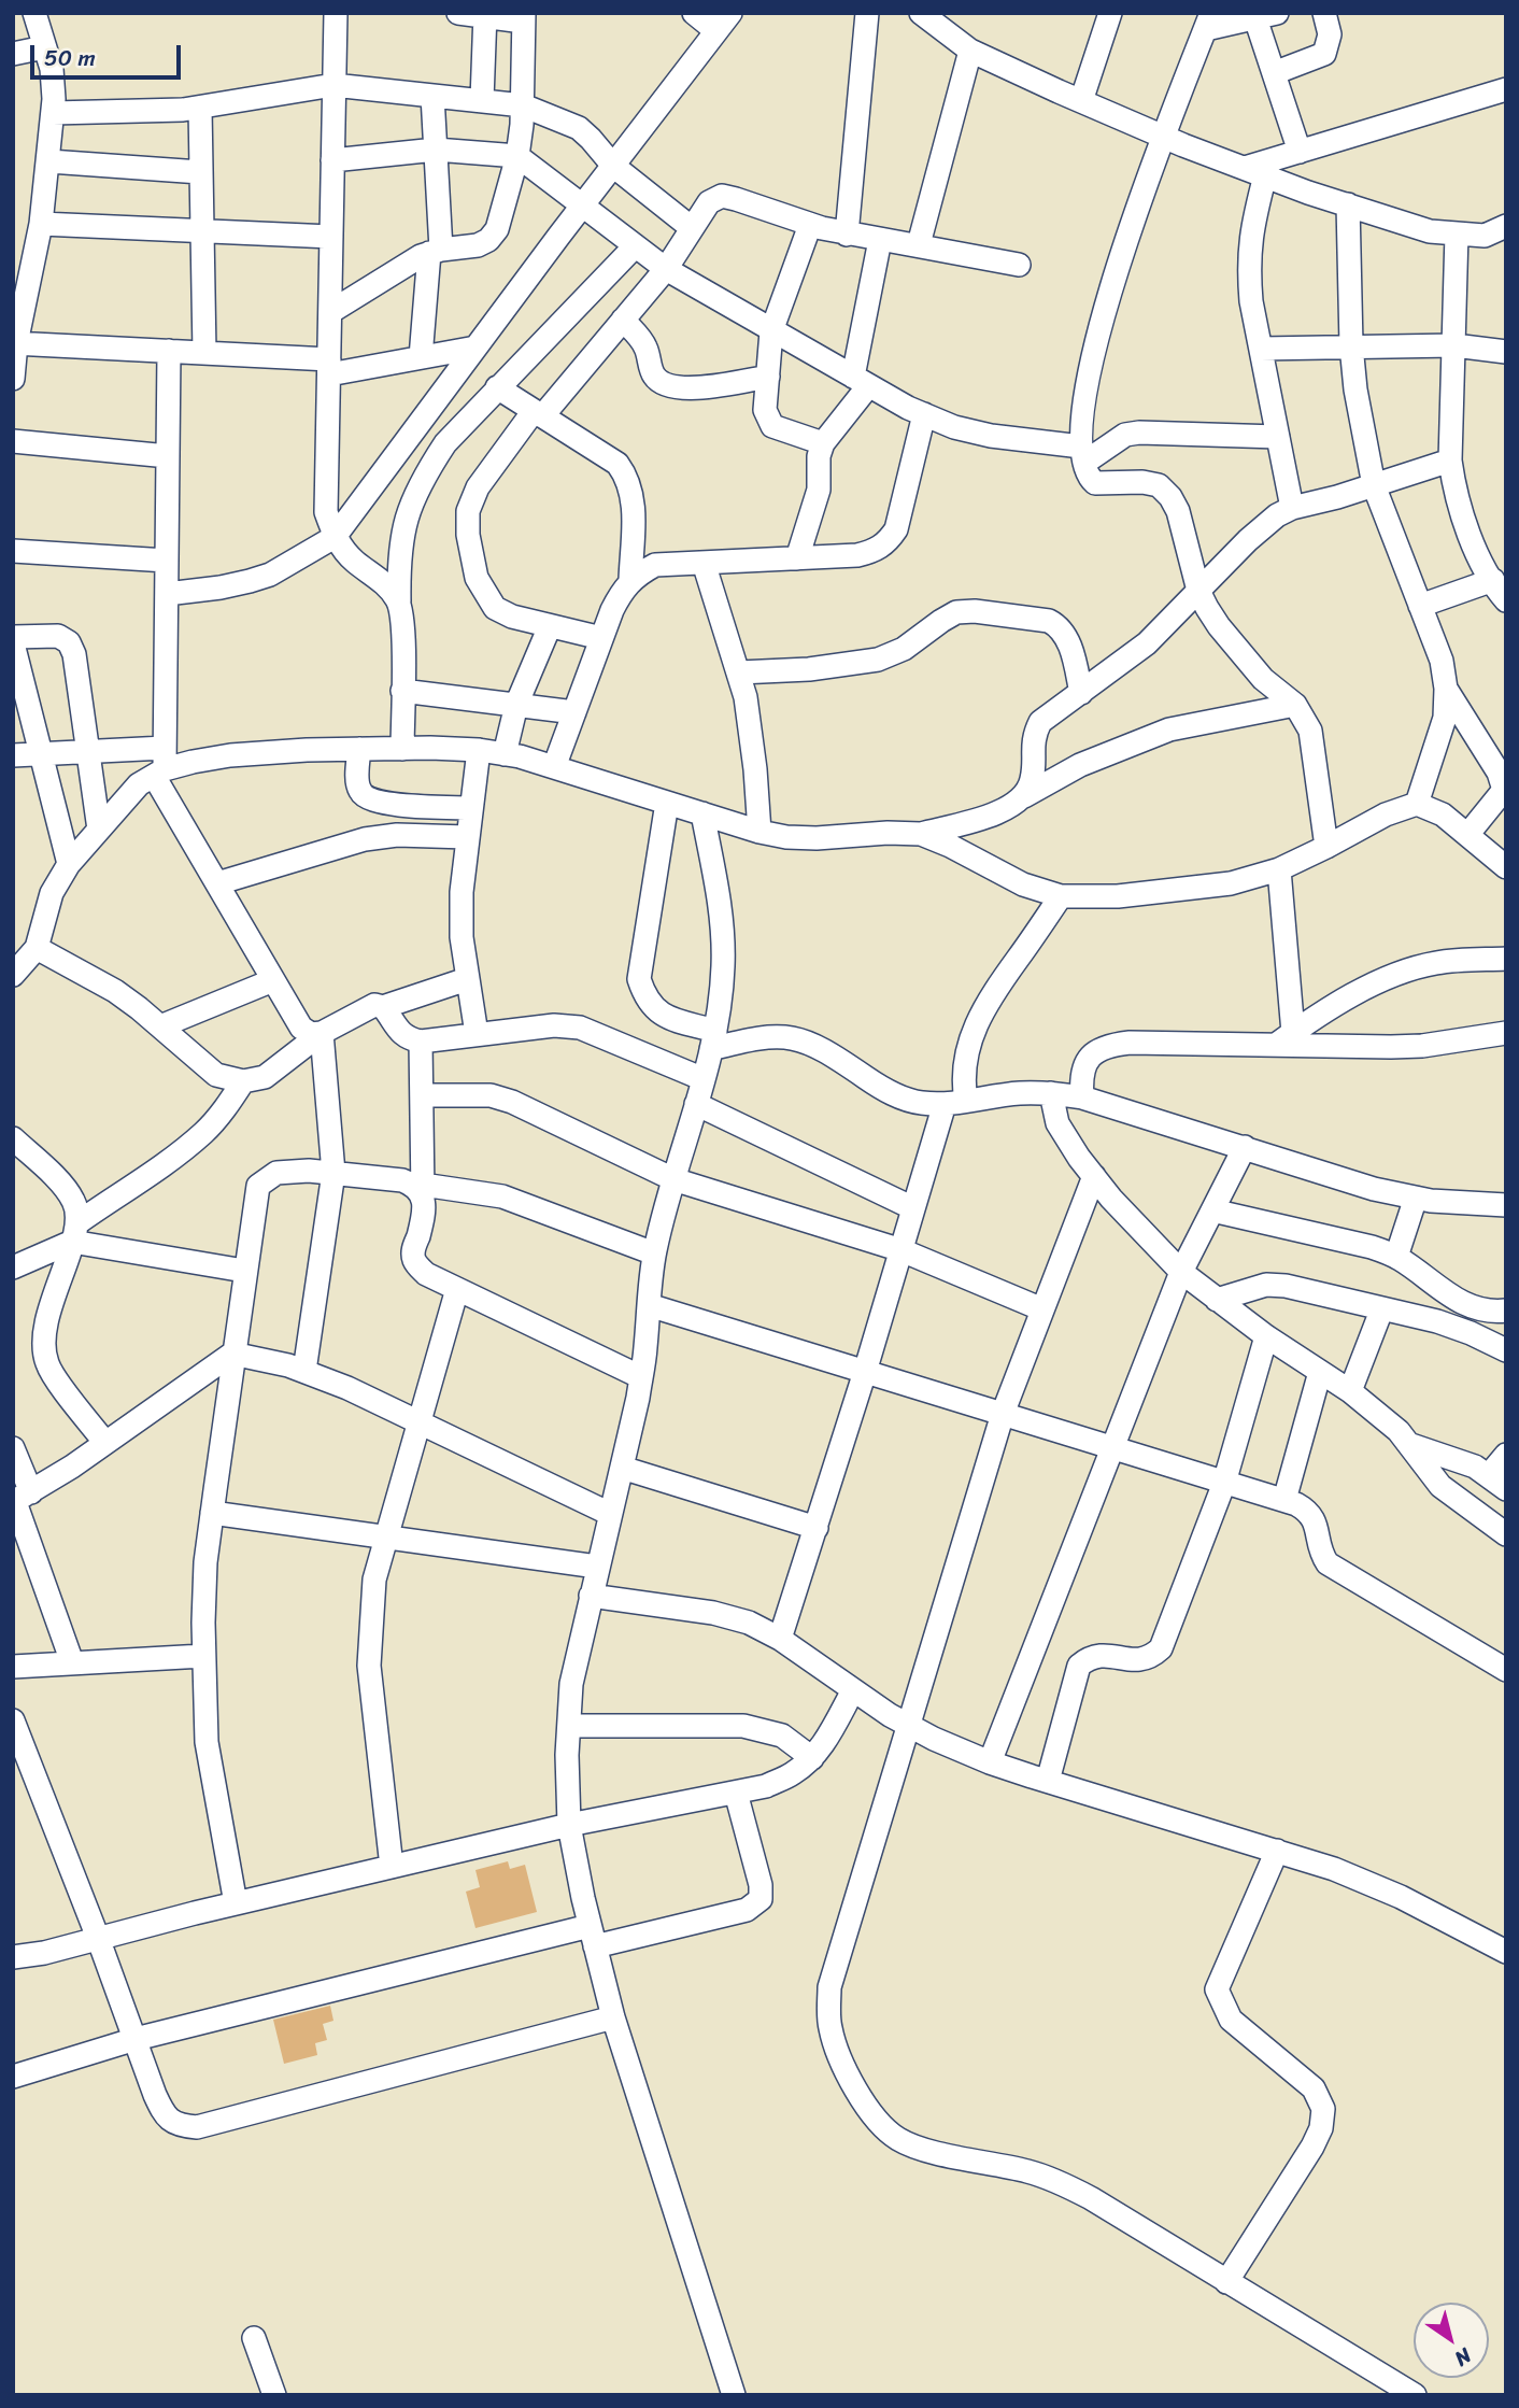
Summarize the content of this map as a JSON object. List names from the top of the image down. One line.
{"scale_bar":"50 m","north":"bottom right"}
